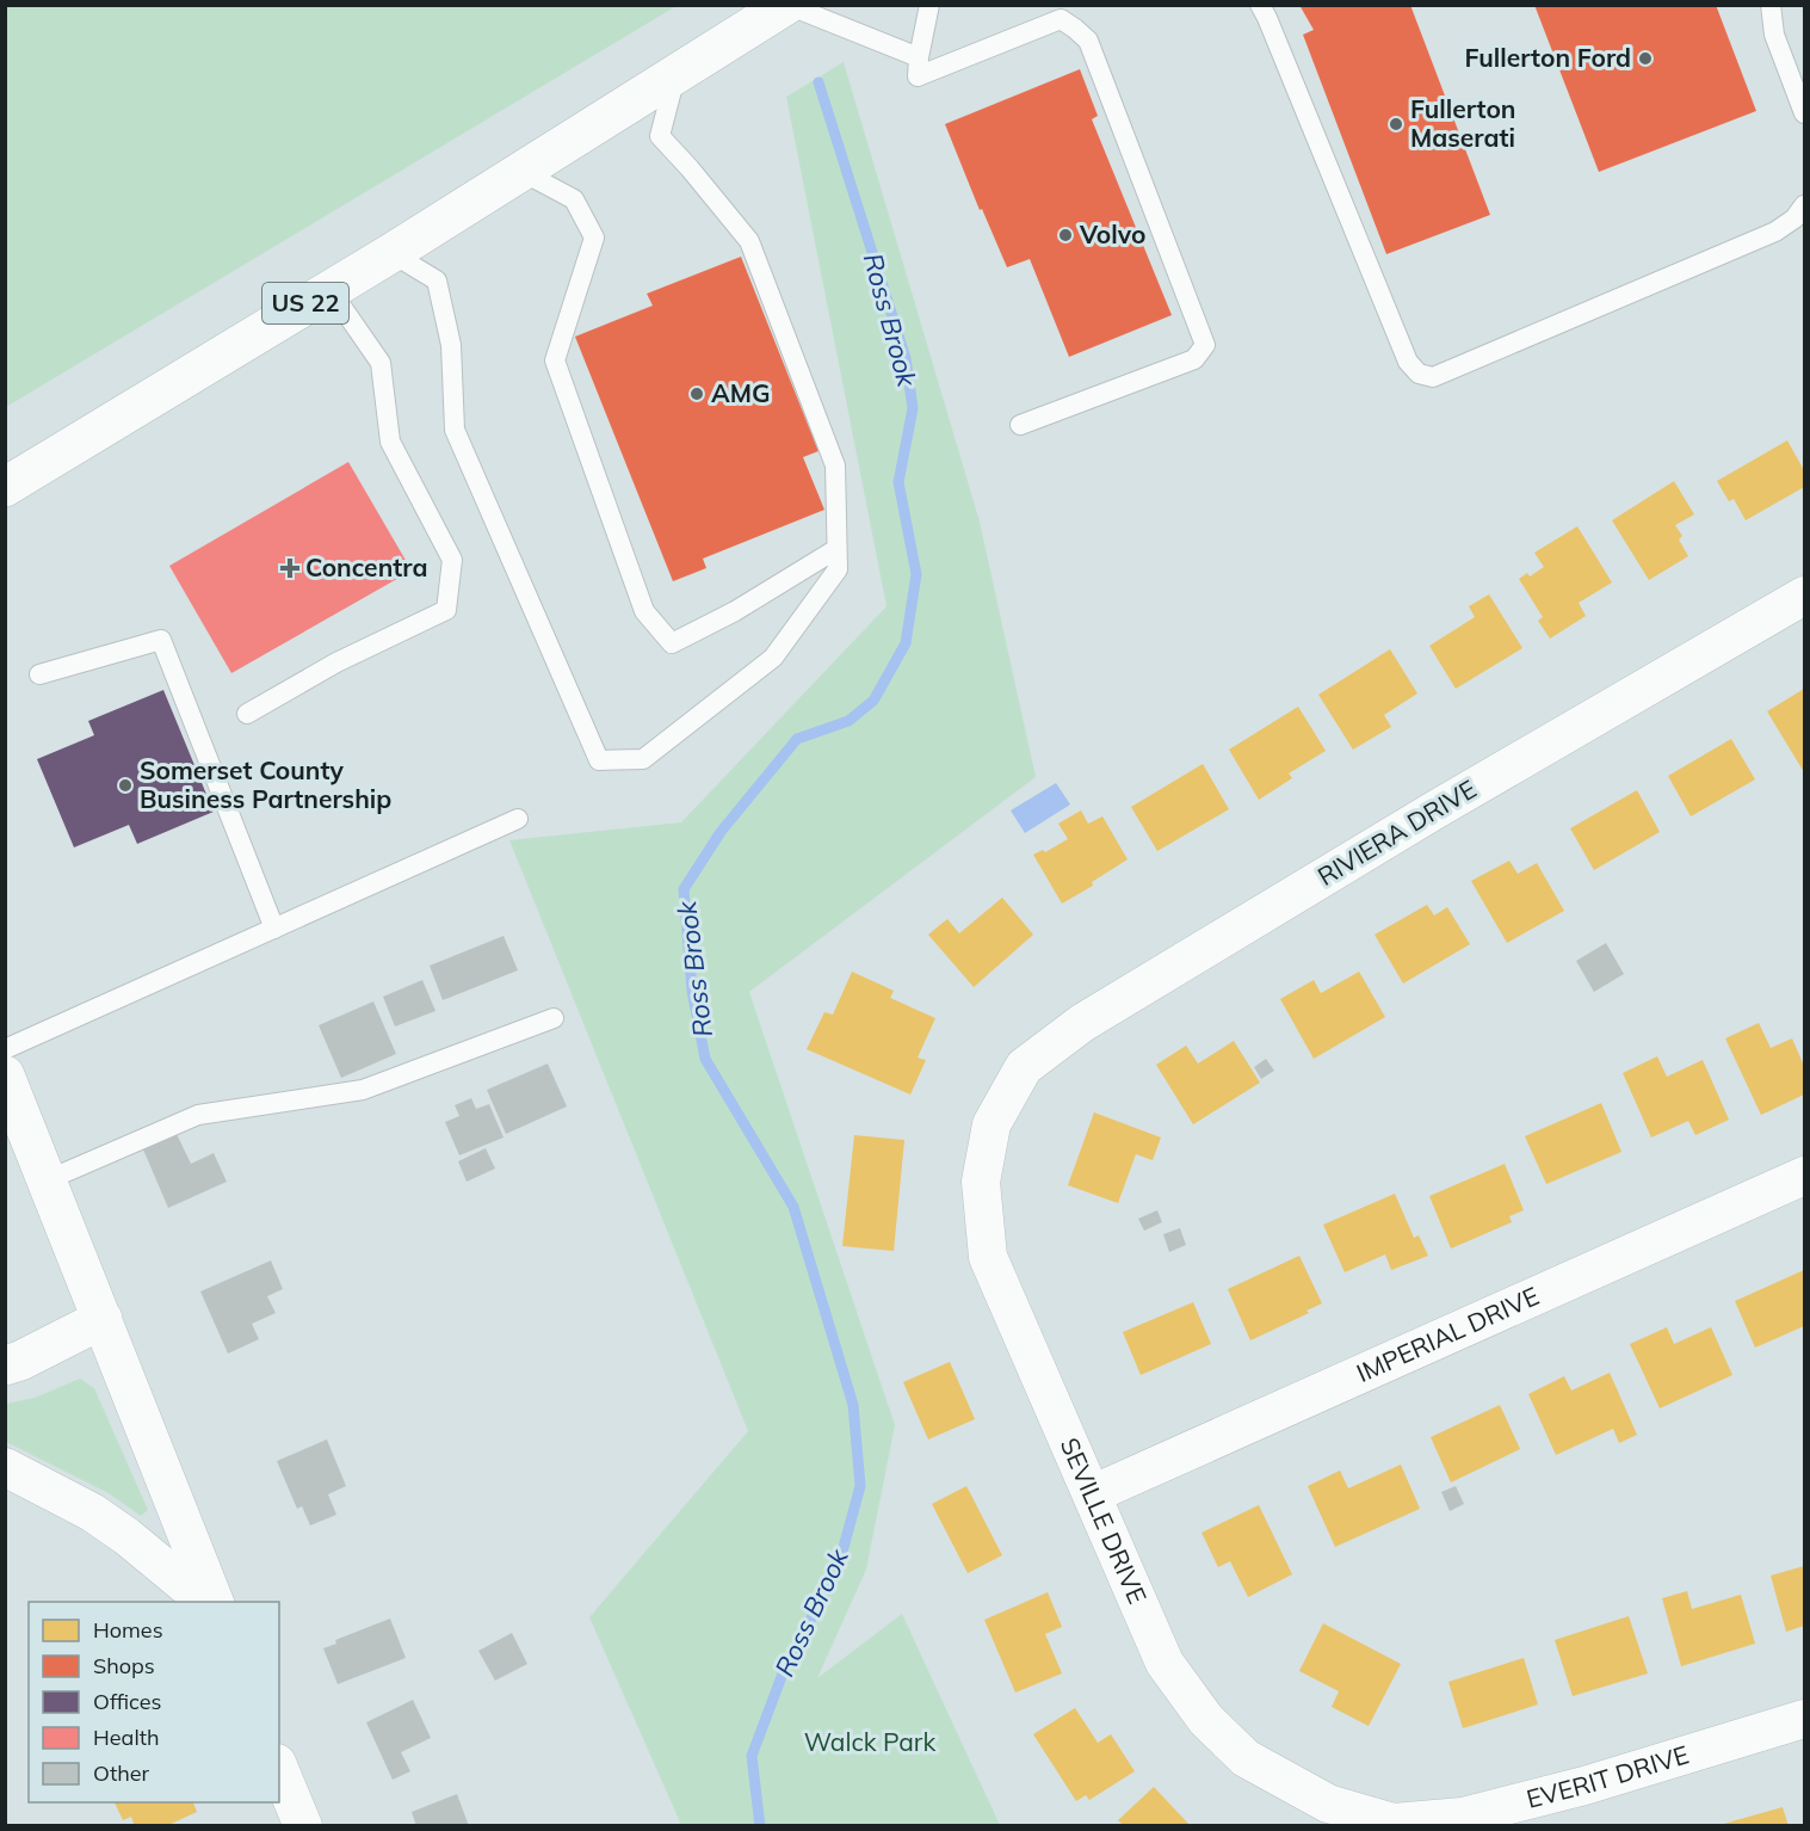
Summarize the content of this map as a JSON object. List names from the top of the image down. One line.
{"streets":{"highway":["US 22"],"street":["RIVIERA DRIVE","IMPERIAL DRIVE","SEVILLE DRIVE","EVERIT DRIVE"]},"crossings":[["RIVIERA DRIVE","SEVILLE DRIVE"],["IMPERIAL DRIVE","SEVILLE DRIVE"],["SEVILLE DRIVE","EVERIT DRIVE"]],"water":["Ross Brook"],"parks":["Walck Park"],"places":{"other":["Fullerton Ford","Fullerton Maserati","Volvo","AMG","Somerset County Business Partnership"],"health":["Concentra"]},"legend":["Homes","Shops","Offices","Health","Other"]}
